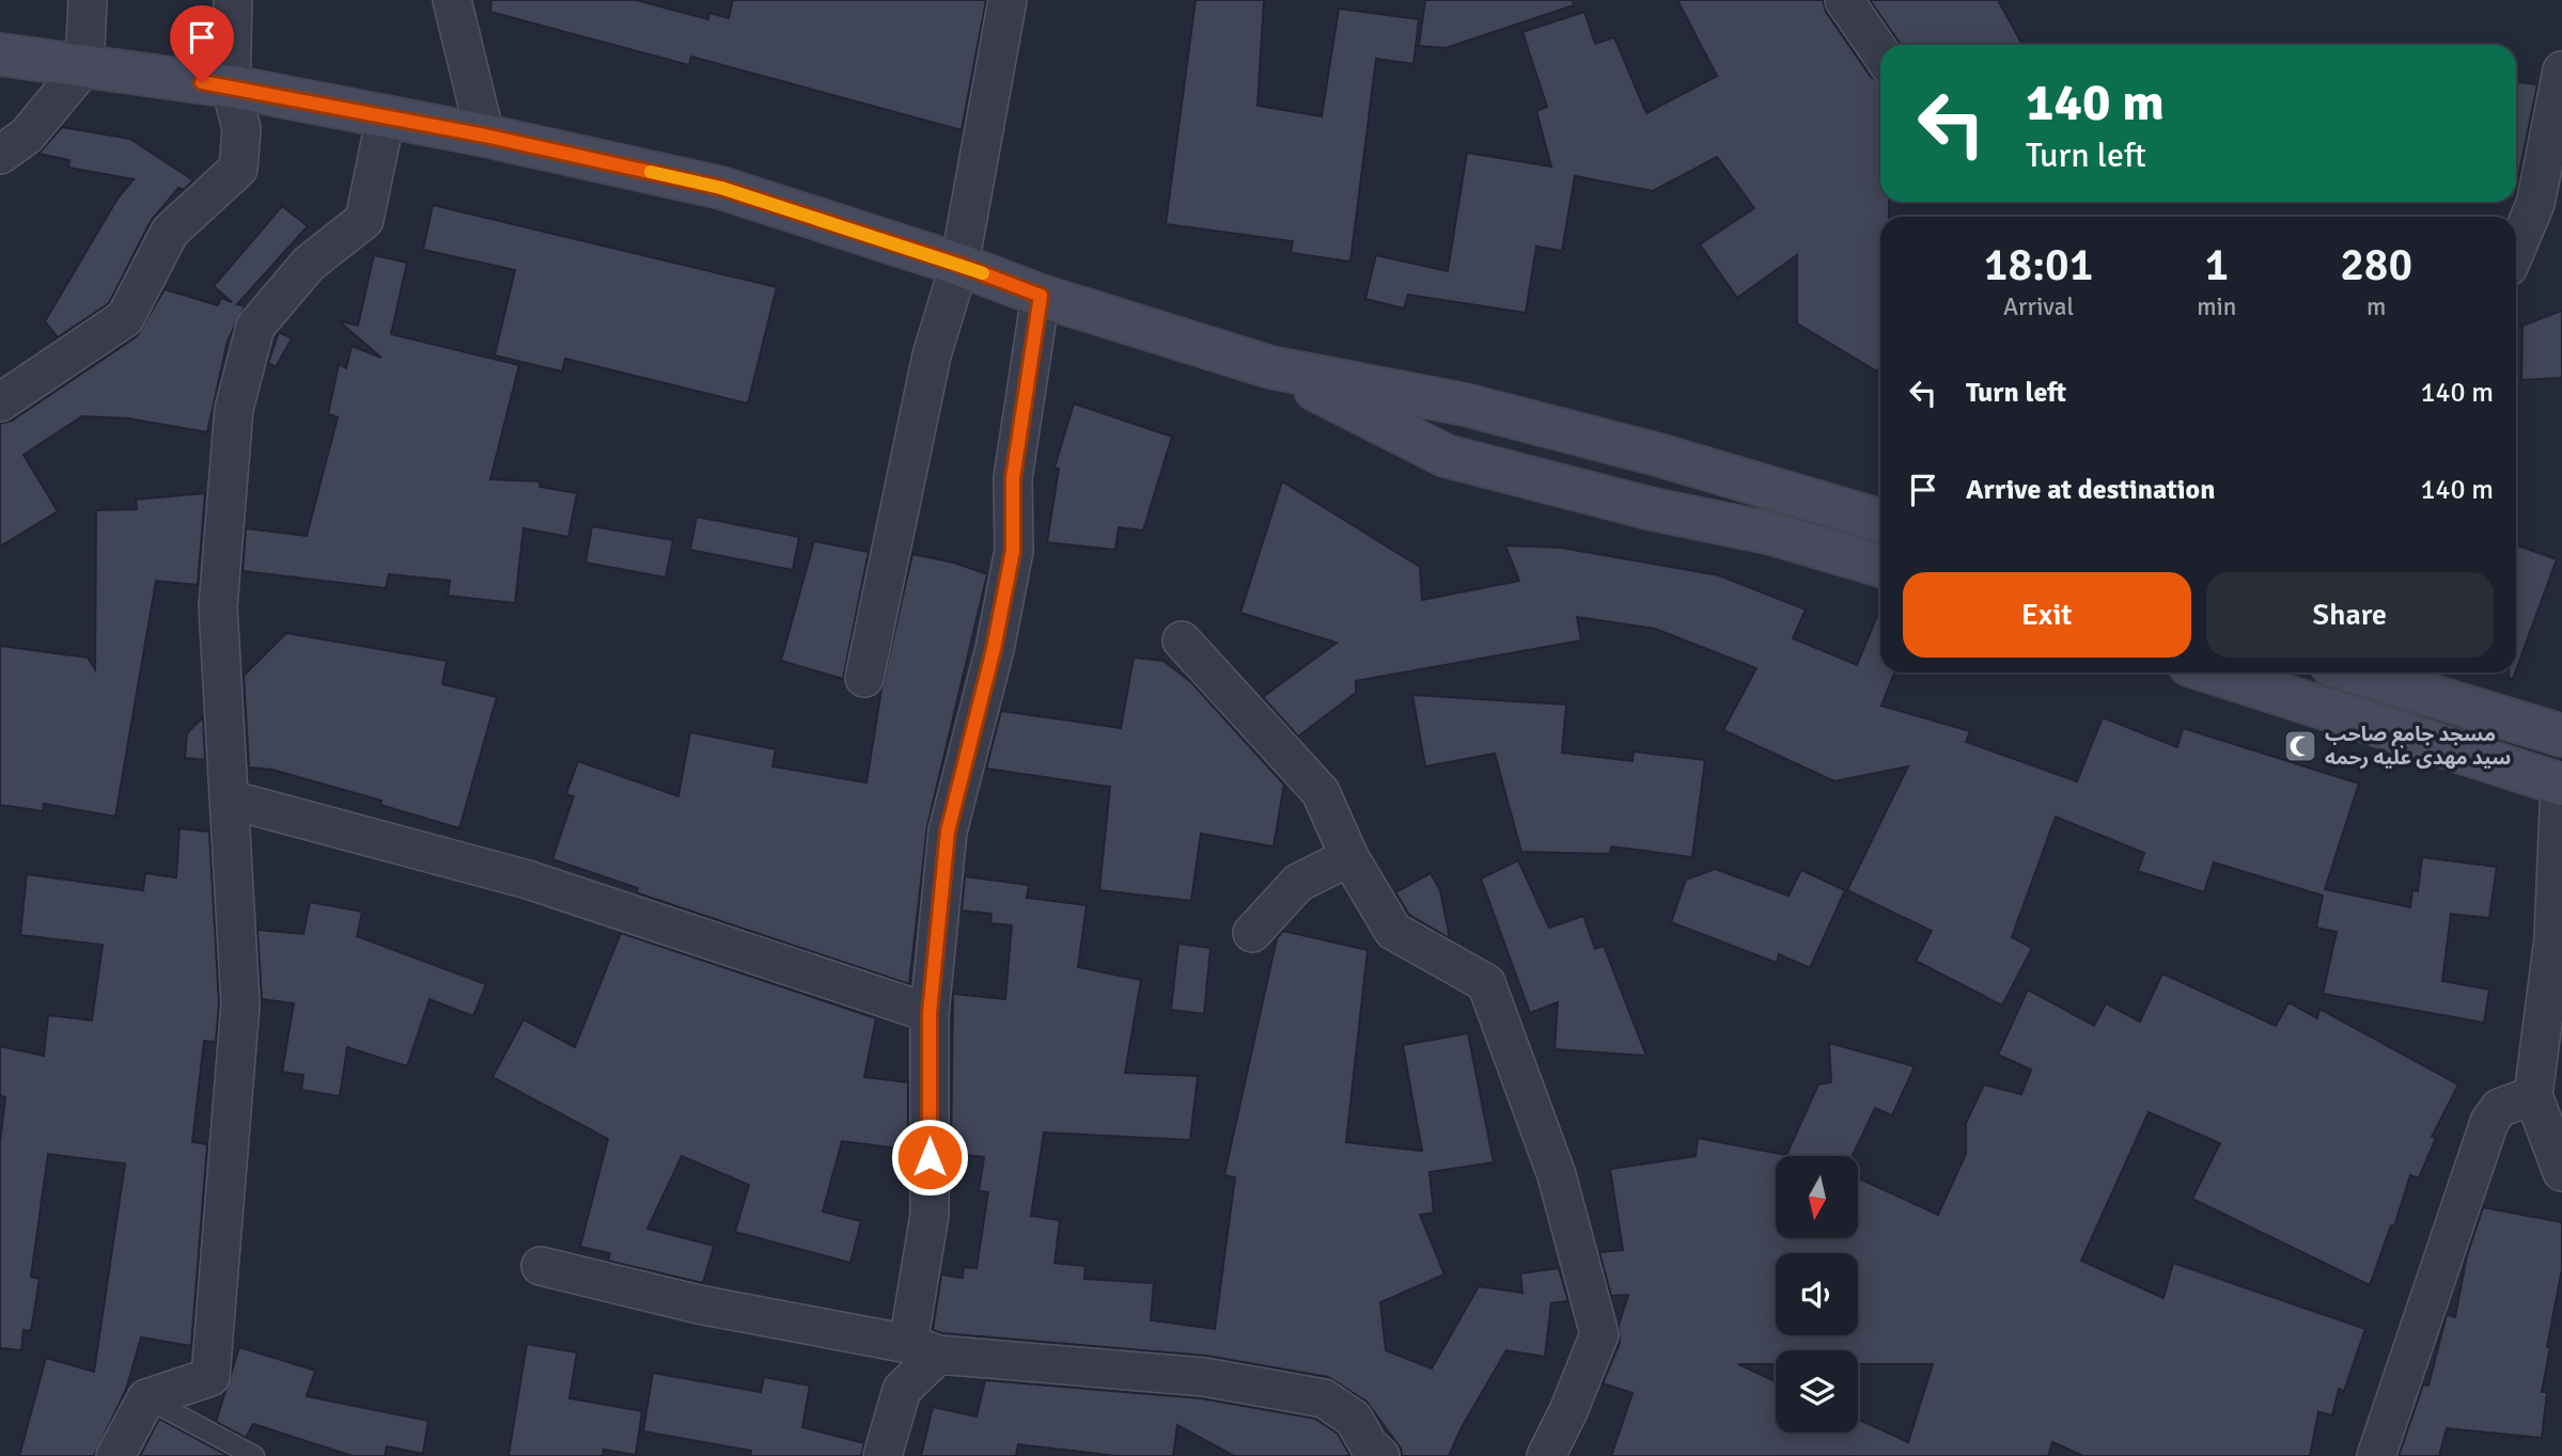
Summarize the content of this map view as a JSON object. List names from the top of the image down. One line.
{"places":{"mosque":["مسجد جامع صاحب سید مهدی علیه رحمه"]},"north":"bottom","page":{"turn":["140 m","Turn left"],"eta":["18:01","Arrival","1","min","280","m"],"list":[{"name":"Turn left","value":"140 m"},{"name":"Arrive at destination","value":"140 m"}],"buttons":["Exit","Share"]}}
